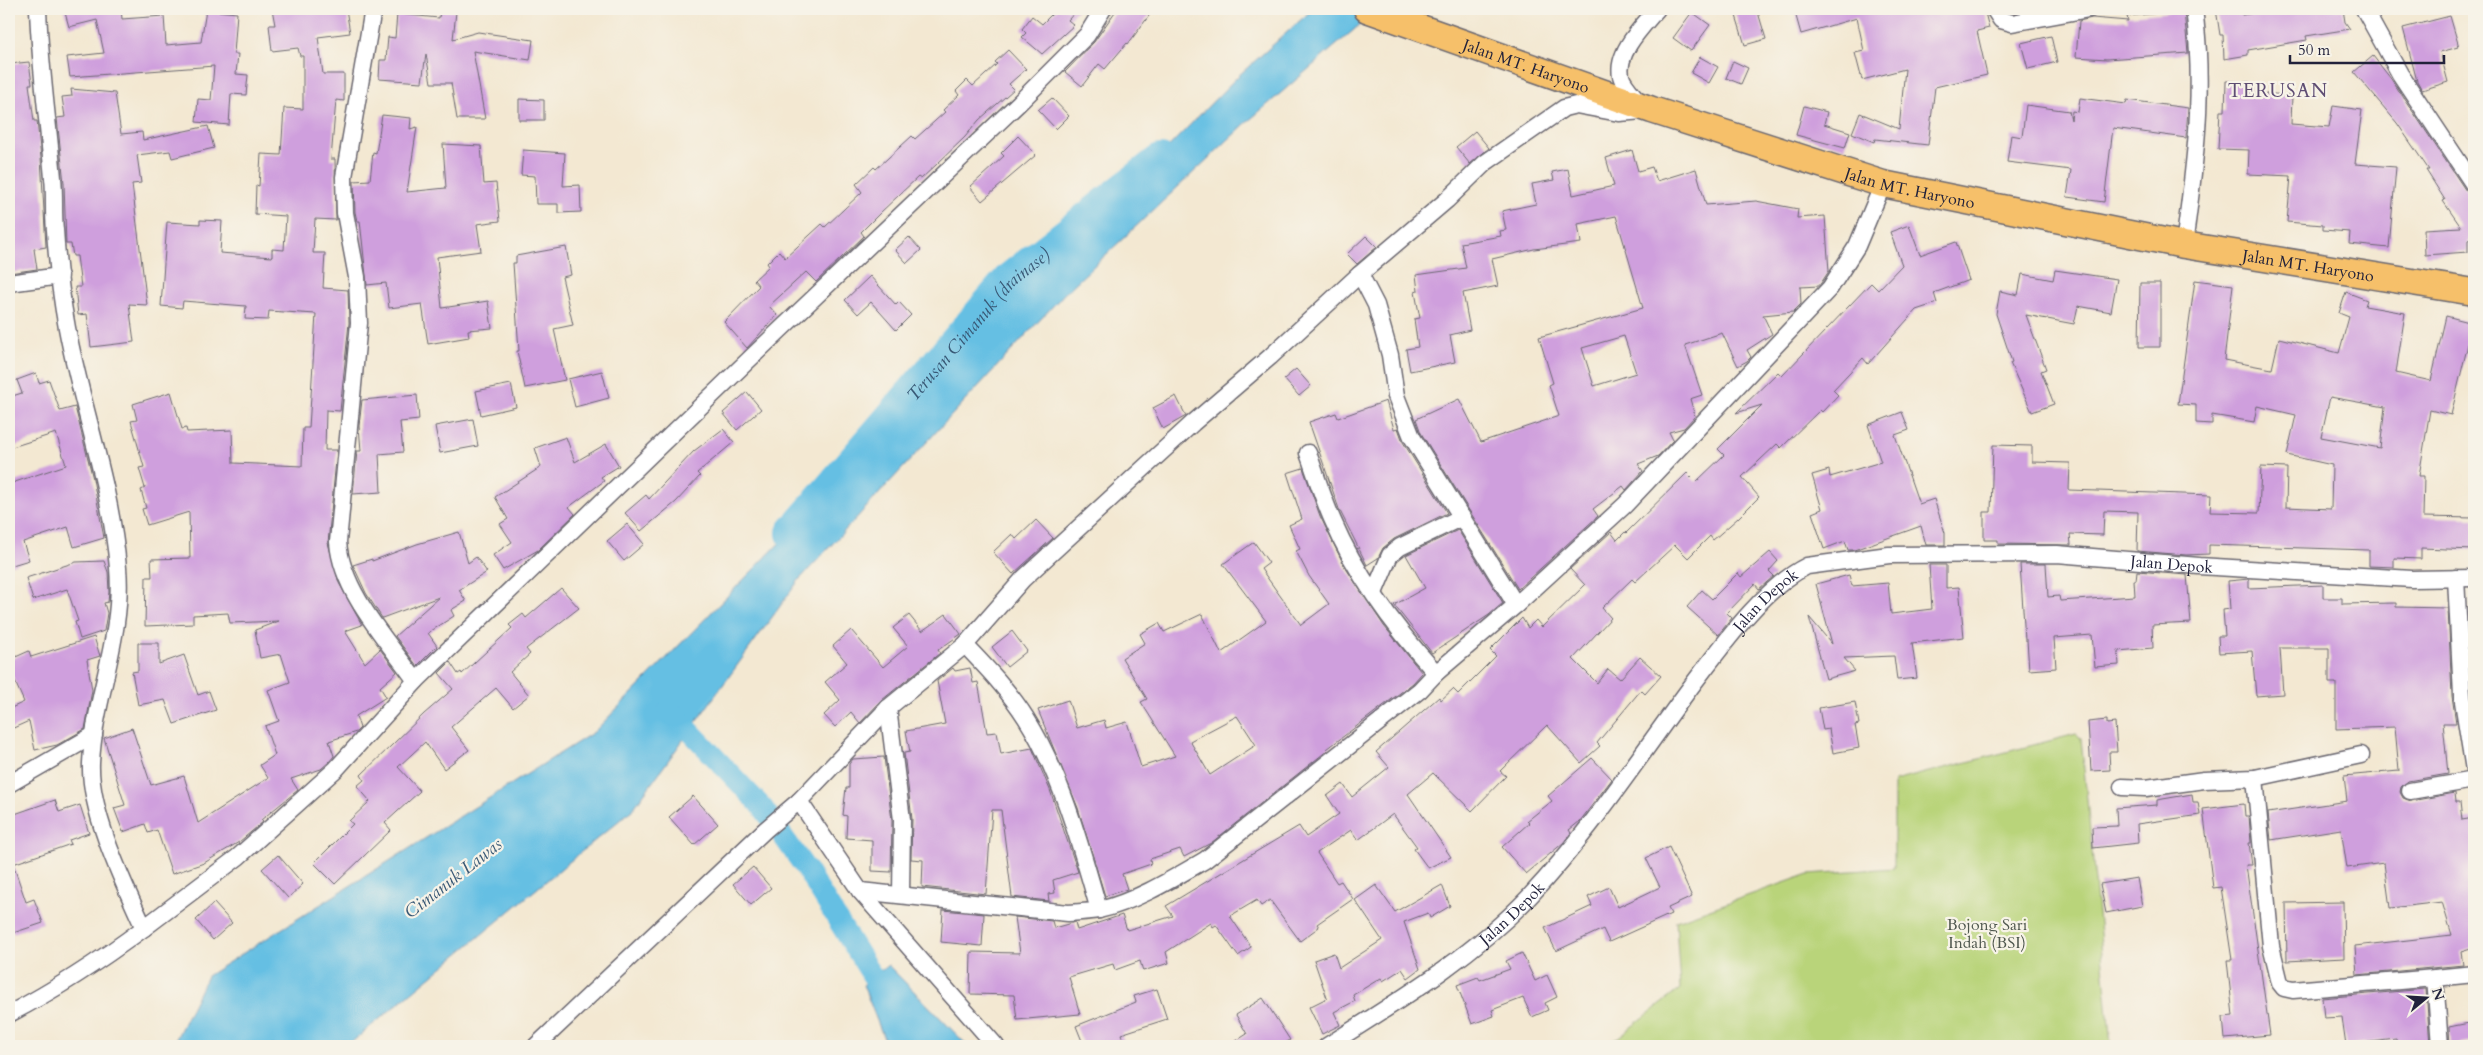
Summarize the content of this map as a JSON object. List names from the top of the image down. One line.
{"streets":{"main road":["Jalan MT. Haryono"],"street":["Jalan Depok"]},"districts":["TERUSAN"],"water":["Terusan Cimanuk (drainase)","Cimanuk Lawas"],"parks":["Bojong Sari Indah (BSI)"],"scale_bar":"50 m","north":"right"}
